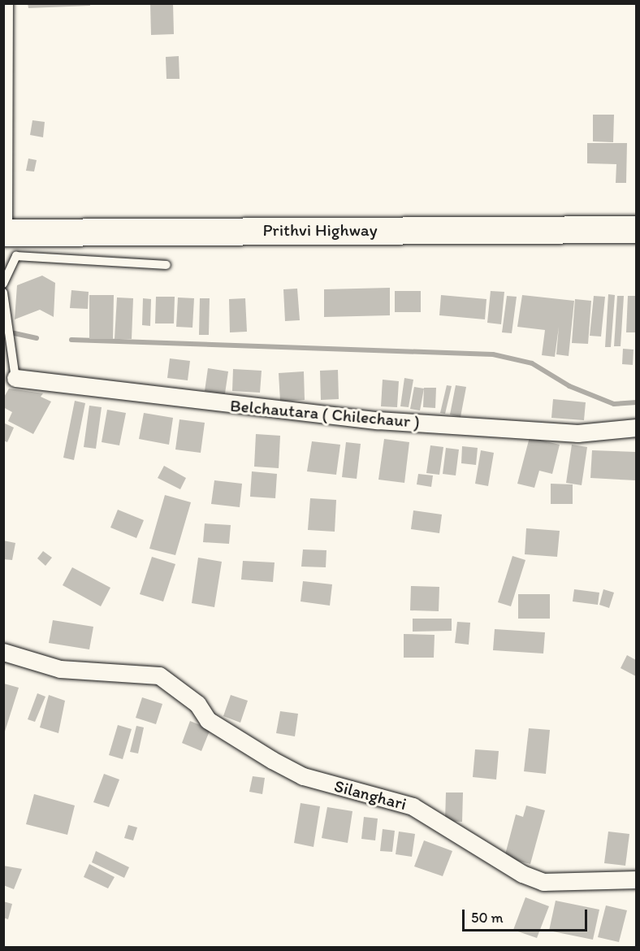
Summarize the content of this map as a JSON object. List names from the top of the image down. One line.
{"streets":{"highway":["Prithvi Highway"],"street":["Belchautara ( Chilechaur )","Silanghari"]},"scale_bar":"50 m"}
